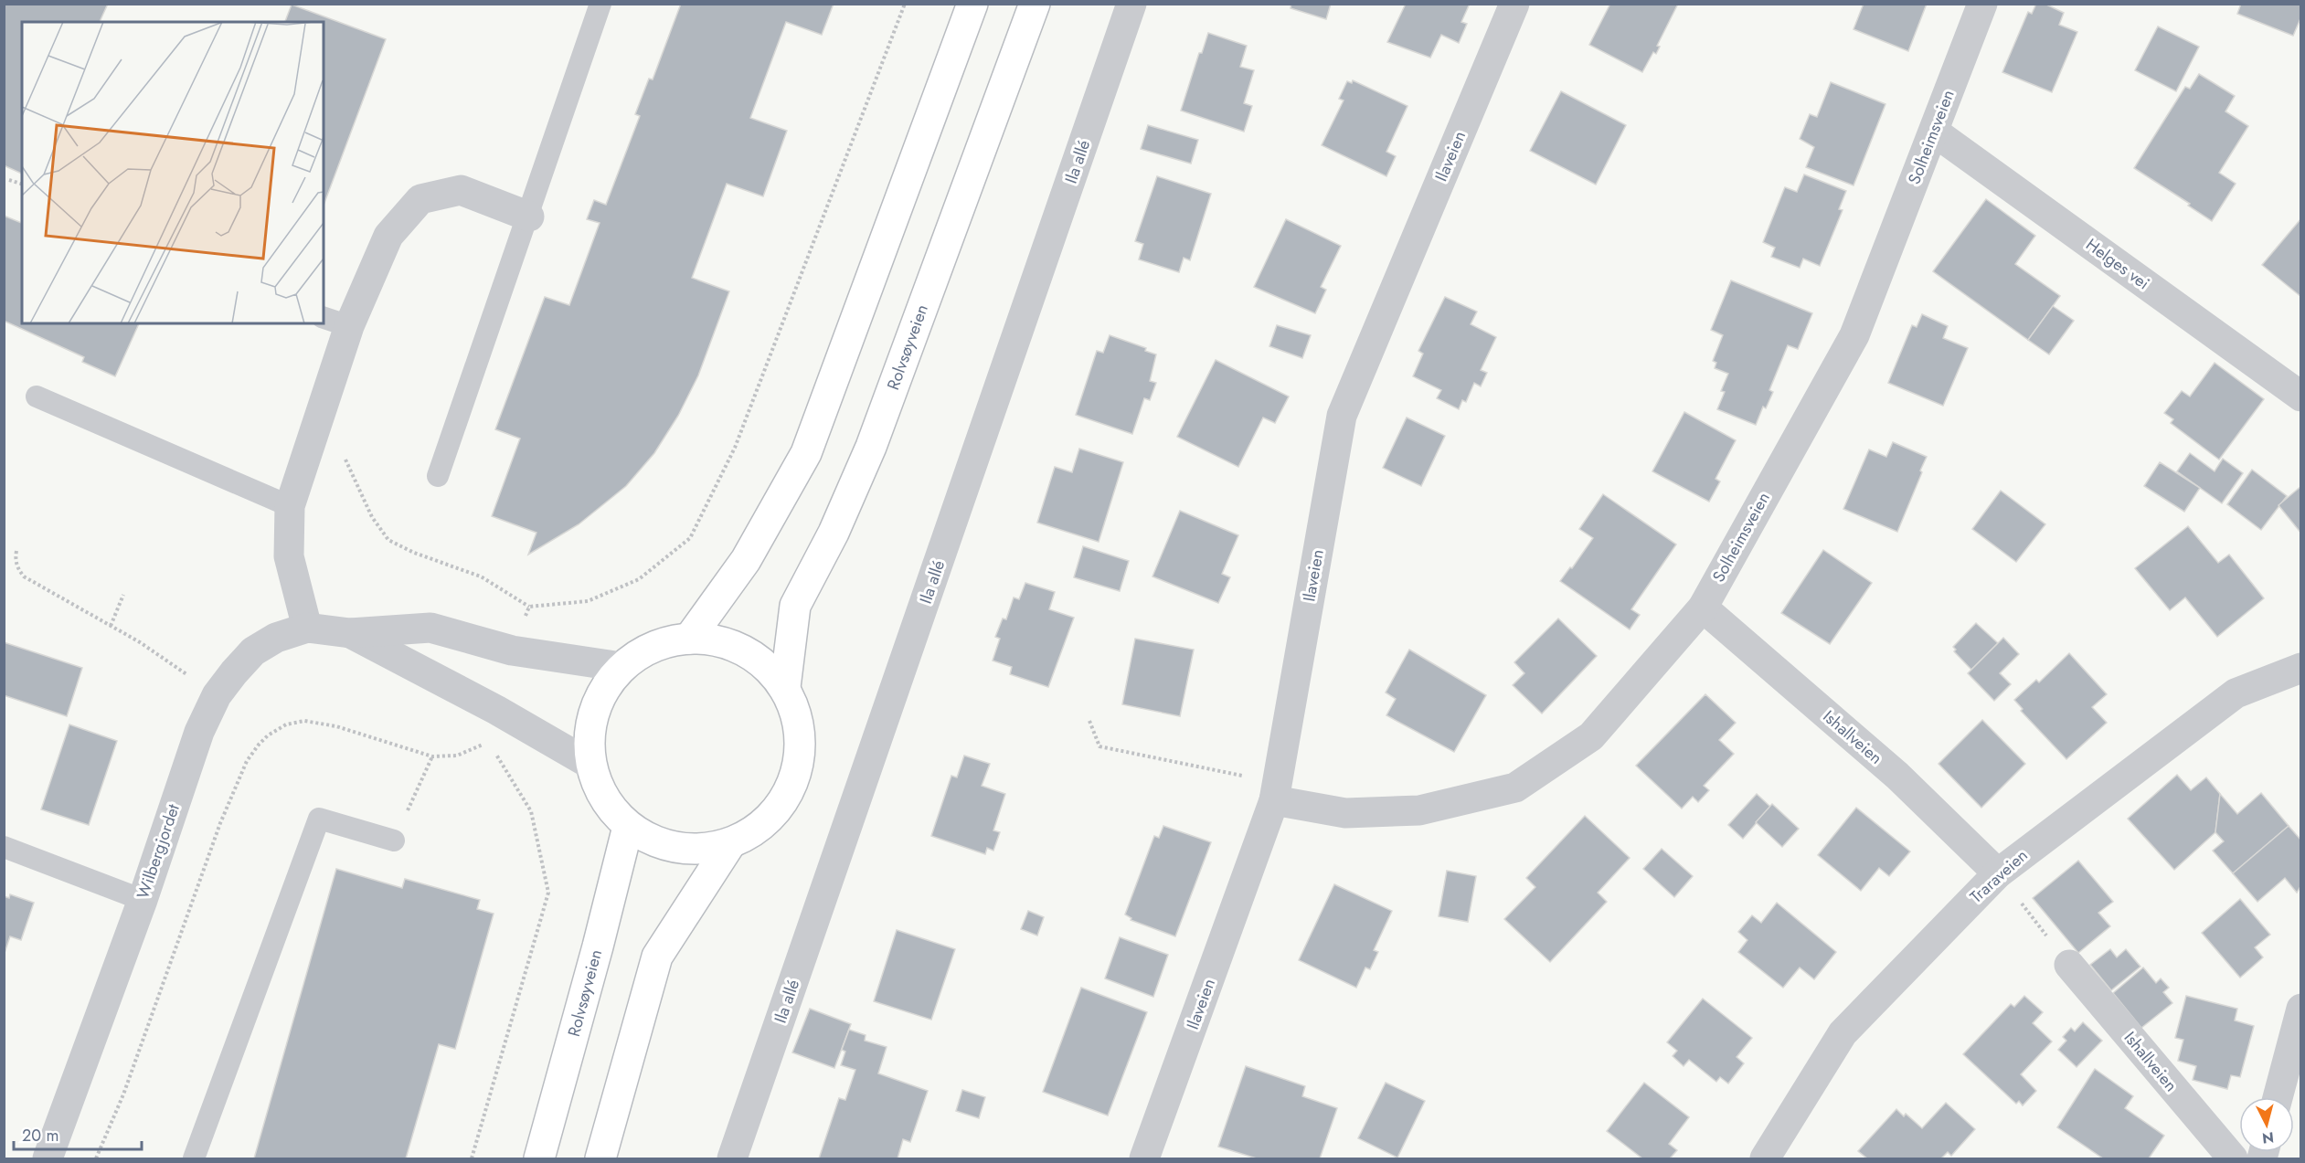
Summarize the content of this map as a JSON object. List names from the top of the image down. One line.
{"streets":{"main road":["Rolvsøyveien"],"street":["Solheimsveien","Ilaveien","Ila allé","Helges vei","Ishallveien","Wilbergjordet","Traraveien"]},"crossings":[["Solheimsveien","Ilaveien"],["Solheimsveien","Helges vei"],["Solheimsveien","Ishallveien"],["Ishallveien","Traraveien"]],"scale_bar":"20 m","north":"bottom"}
